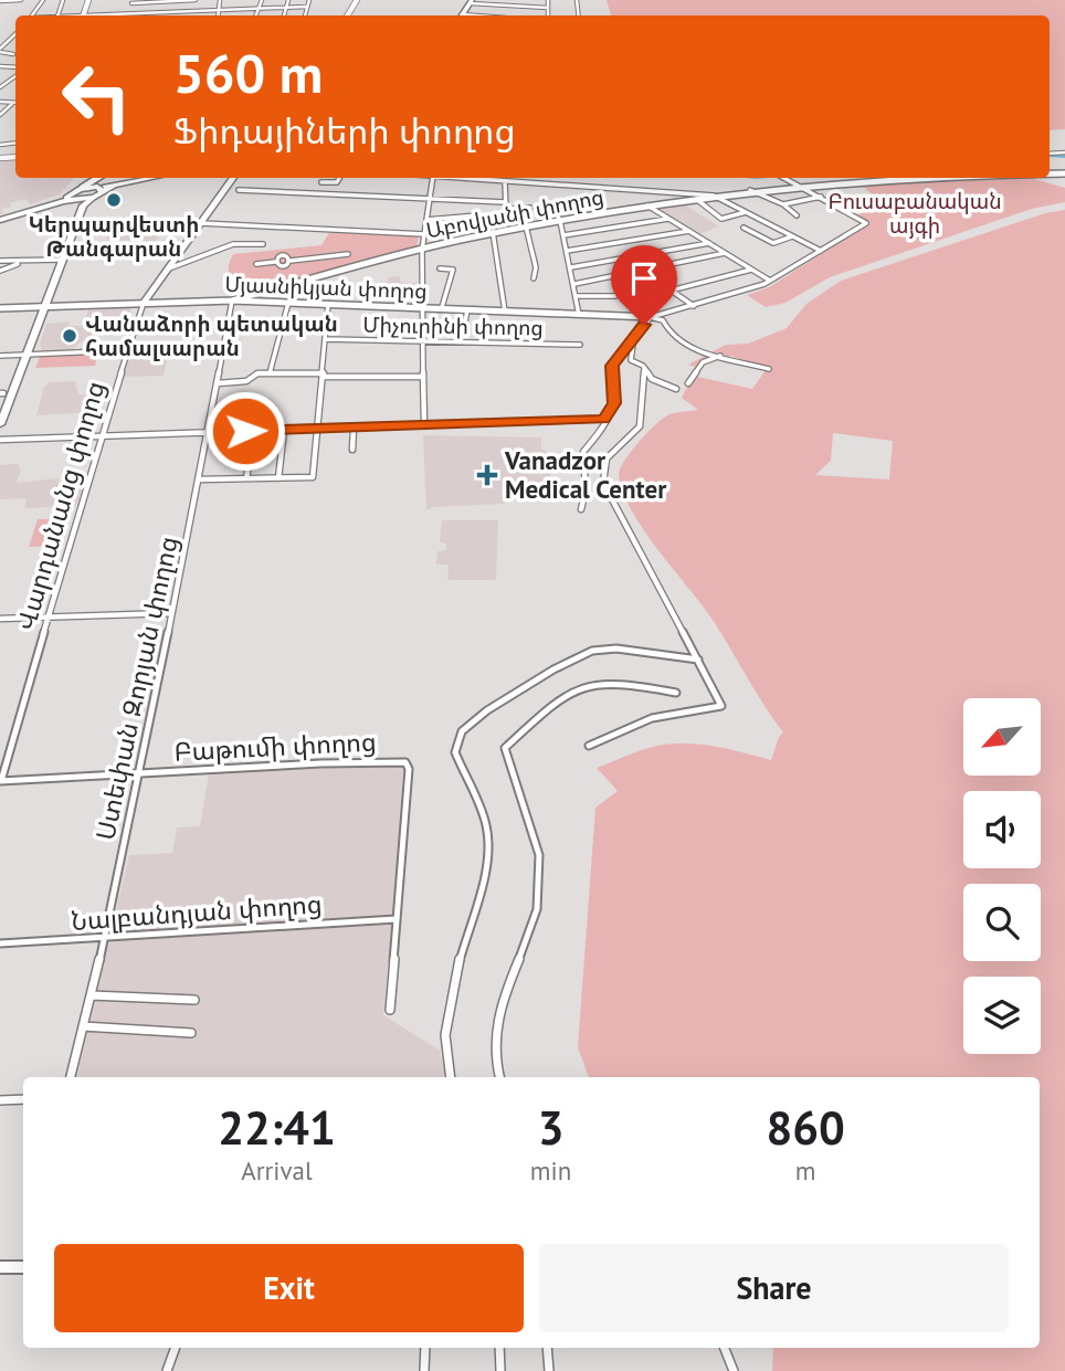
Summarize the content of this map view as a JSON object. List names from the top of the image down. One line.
{"streets":{"street":["Աբովյանի փողոց","Մյասնիկյան փողոց","Միչուրինի փողոց","Վարդանանց փողոց","Ստեփան Զորյան փողոց","Բաթումի փողոց","Նալբանդյան փողոց"]},"crossings":[["Աբովյանի փողոց","Մյասնիկյան փողոց"],["Աբովյանի փողոց","Ստեփան Զորյան փողոց"],["Մյասնիկյան փողոց","Վարդանանց փողոց"],["Մյասնիկյան փողոց","Ստեփան Զորյան փողոց"],["Վարդանանց փողոց","Բաթումի փողոց"],["Ստեփան Զորյան փողոց","Բաթումի փողոց"],["Ստեփան Զորյան փողոց","Նալբանդյան փողոց"],["Բաթումի փողոց","Նալբանդյան փողոց"]],"parks":["Բուսաբանական այգի"],"places":{"other":["Կերպարվեստի Թանգարան","Վանաձորի պետական համալսարան"],"health":["Vanadzor Medical Center"]},"north":"bottom left","page":{"turn":["560 m","Ֆիդայիների փողոց"],"eta":["22:41","Arrival","3","min","860","m"],"buttons":["Exit","Share"]}}
